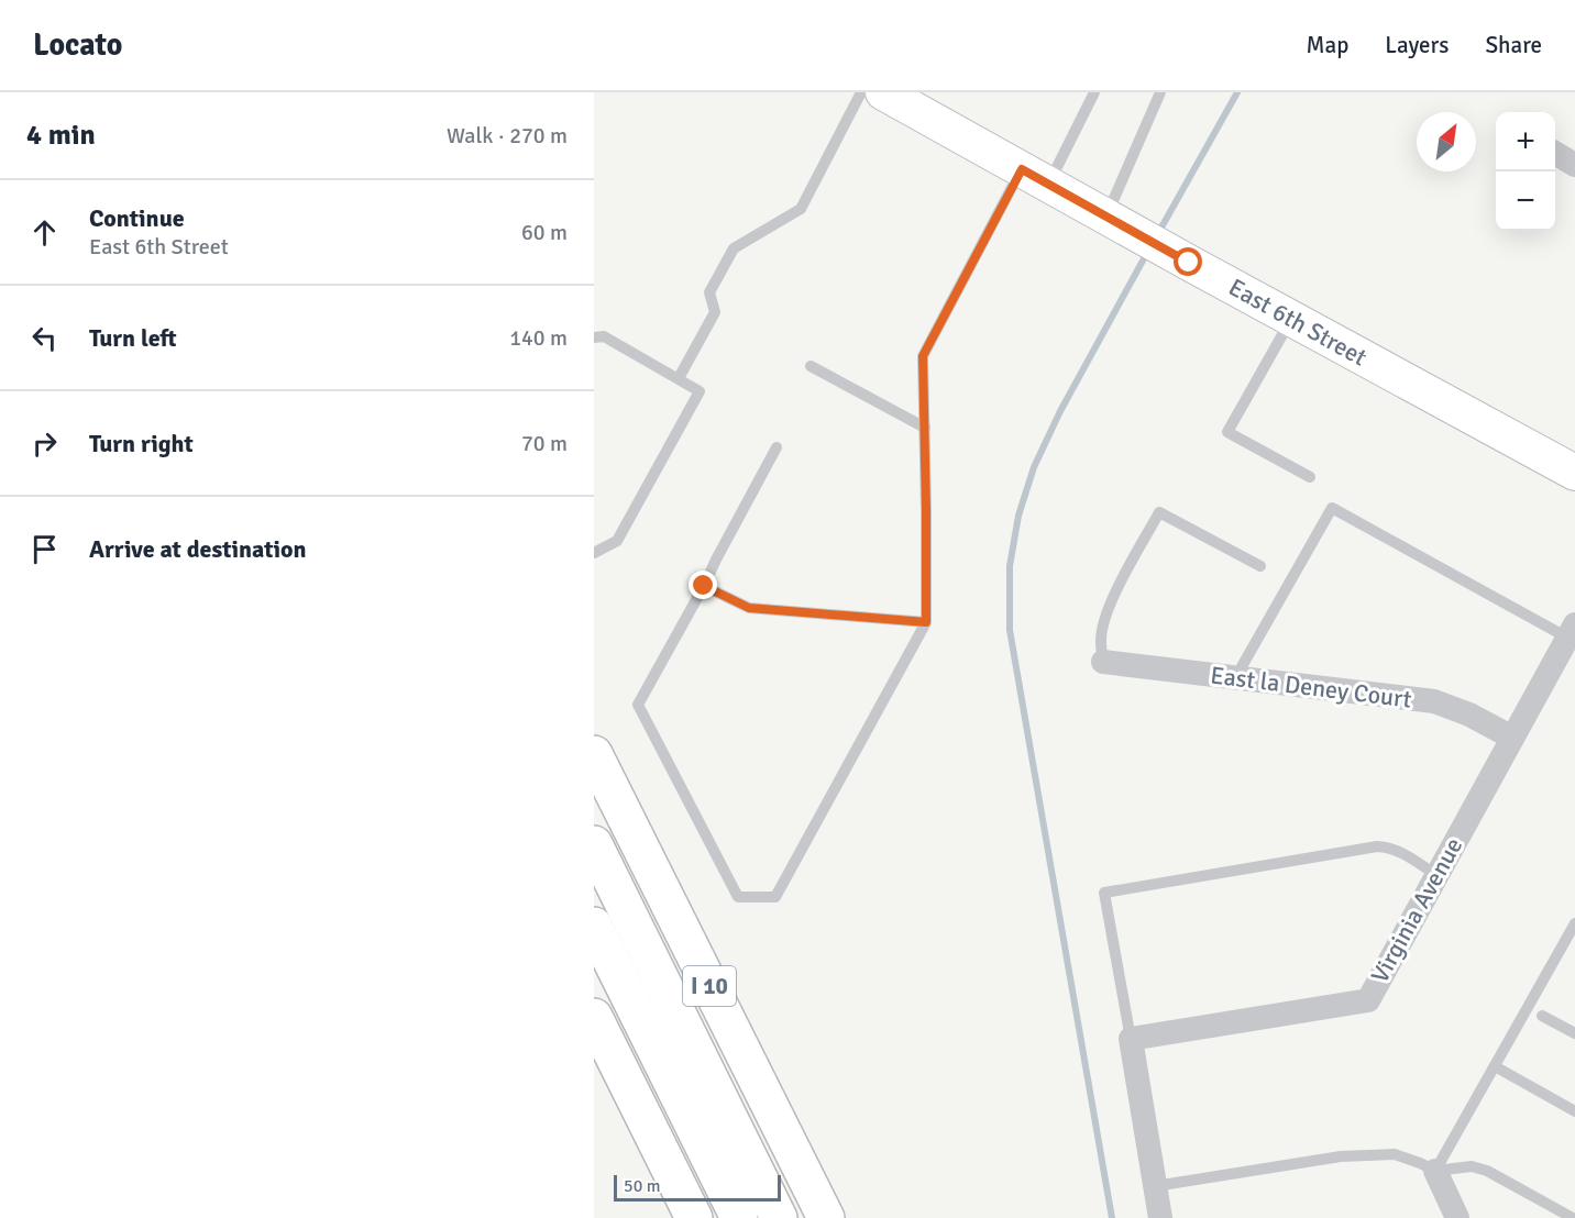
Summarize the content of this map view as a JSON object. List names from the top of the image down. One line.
{"streets":{"highway":["I 10"],"main road":["East 6th Street"],"street":["East la Deney Court","Virginia Avenue"]},"crossings":[["East la Deney Court","Virginia Avenue"]],"scale_bar":"50 m","north":"top right","page":{"header":"Locato","nav":["Map","Layers","Share"],"heading":["4 min","Walk · 270 m"],"map_buttons":["+","−"],"list":[["Continue","East 6th Street","60 m"],["Turn left","140 m"],["Turn right","70 m"],"Arrive at destination"],"scale":"50 m"}}
